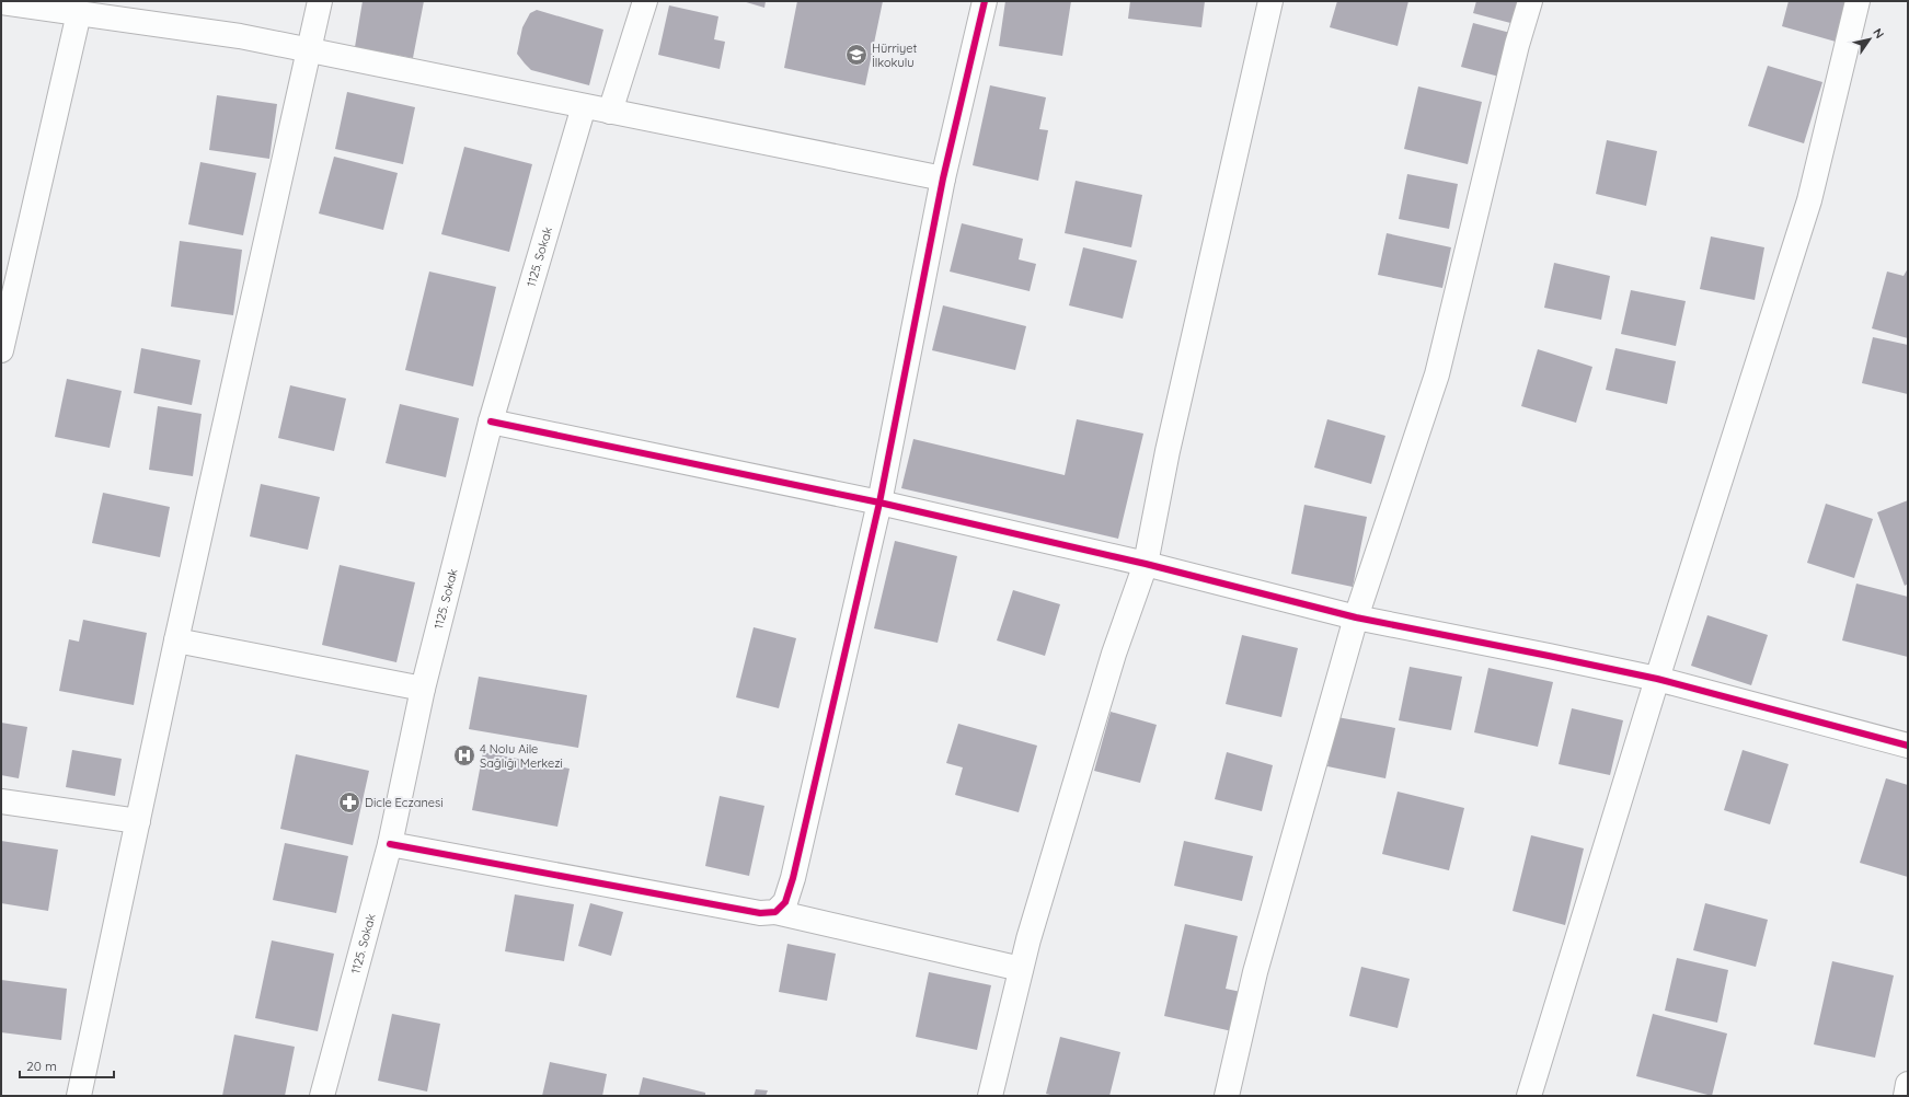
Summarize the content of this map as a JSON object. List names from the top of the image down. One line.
{"streets":{"street":["1125. Sokak"]},"places":{"school or university":["Hürriyet İlkokulu"],"hospital":["4 Nolu Aile Sağlığı Merkezi"],"pharmacy":["Dicle Eczanesi"]},"scale_bar":"20 m","north":"top right"}
